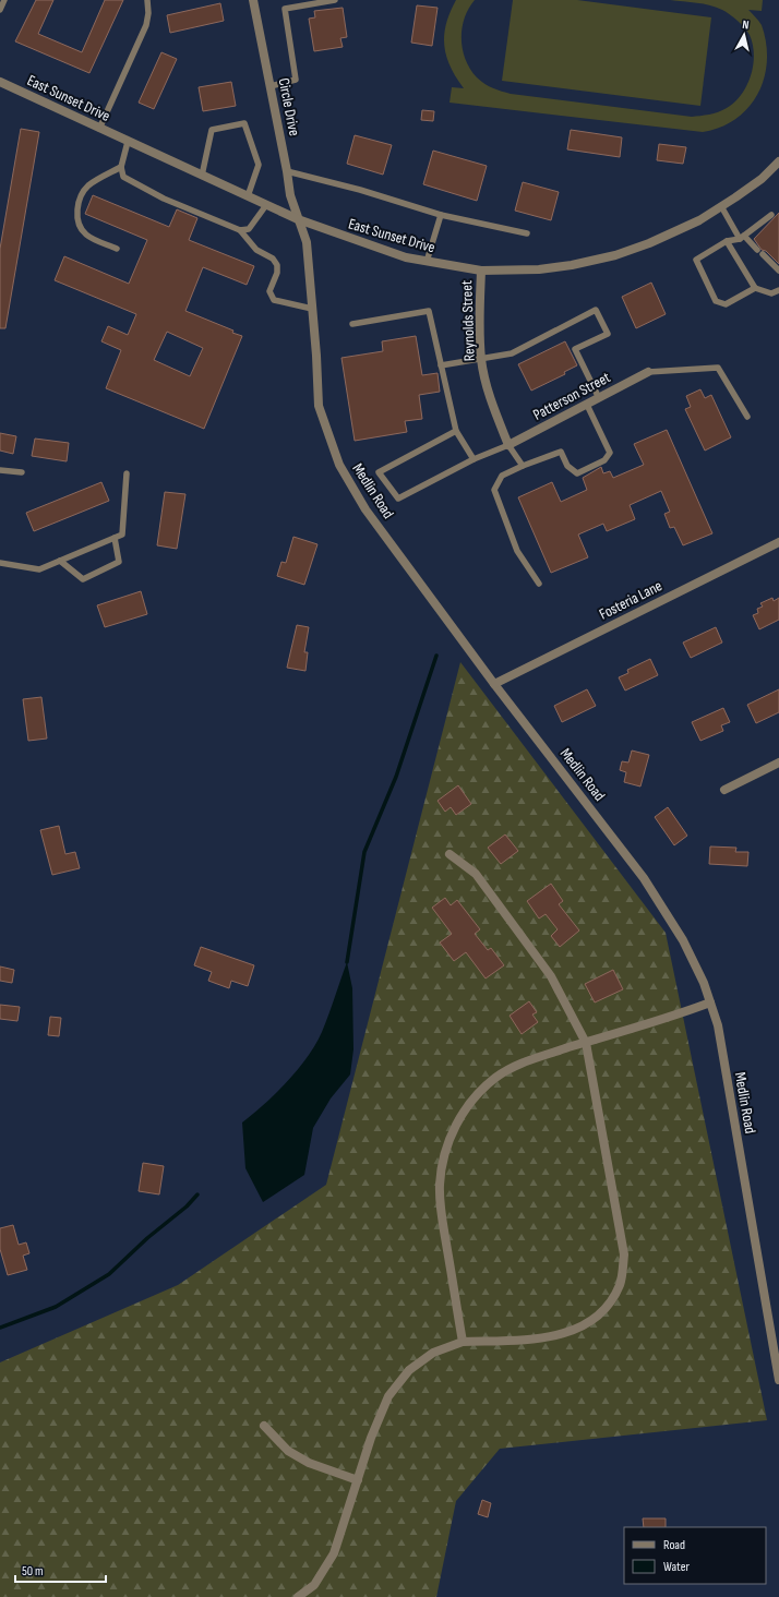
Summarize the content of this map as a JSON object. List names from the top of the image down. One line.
{"streets":{"street":["East Sunset Drive","Circle Drive","Reynolds Street","Patterson Street","Medlin Road","Fosteria Lane"]},"crossings":[["East Sunset Drive","Circle Drive"],["East Sunset Drive","Reynolds Street"],["East Sunset Drive","Medlin Road"],["Circle Drive","Medlin Road"],["Reynolds Street","Patterson Street"],["Medlin Road","Fosteria Lane"]],"legend":["Road","Water"],"scale_bar":"50 m","north":"top"}
